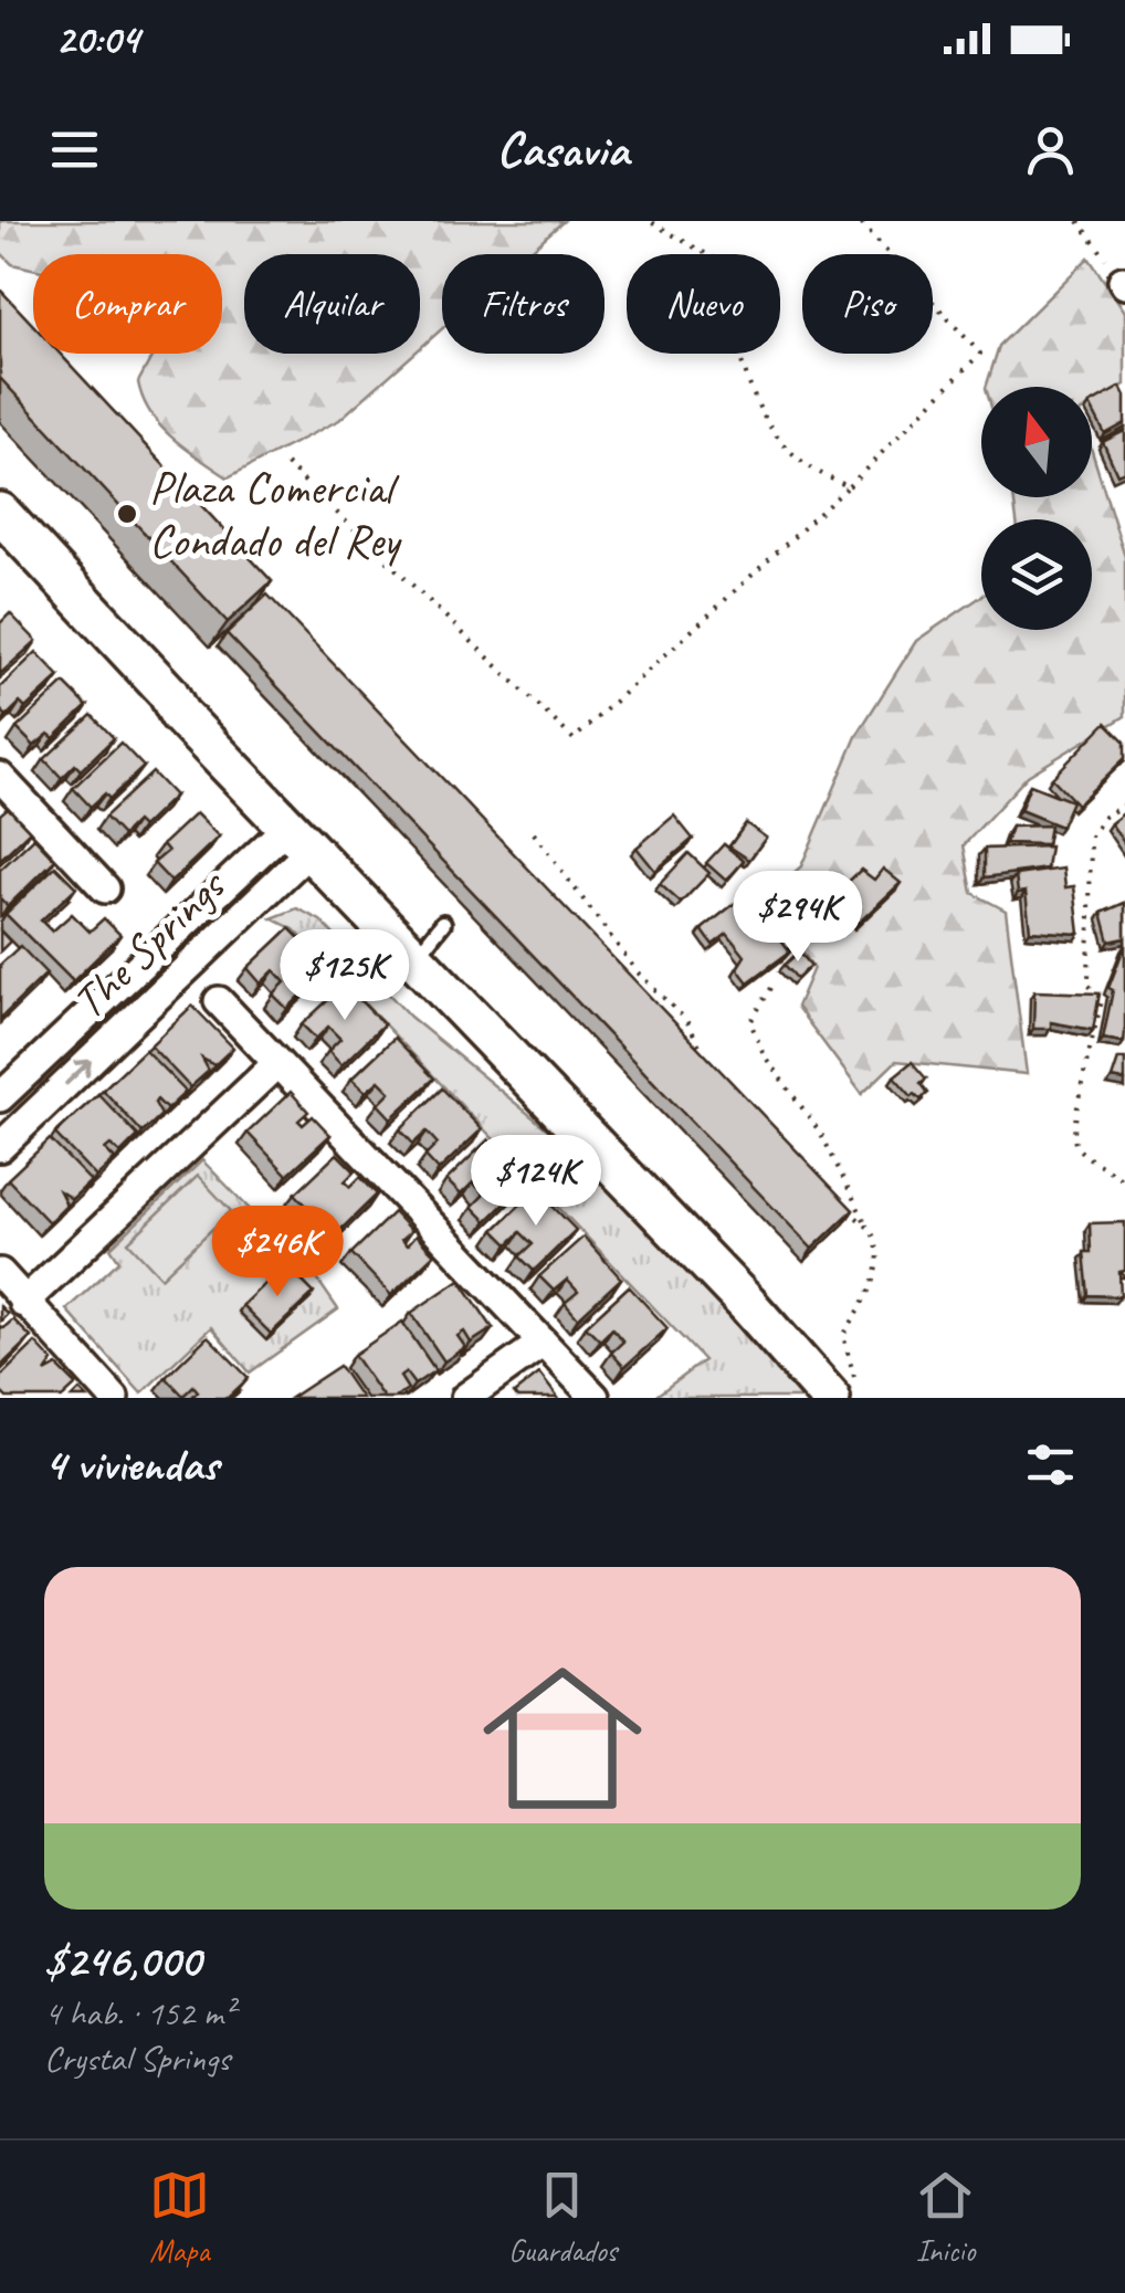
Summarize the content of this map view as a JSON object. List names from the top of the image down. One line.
{"streets":{"street":["The Springs"]},"places":["Plaza Comercial Condado del Rey"],"north":"top","page":{"status":"20:04","header":"Casavia","chip":["Comprar","Alquilar","Filtros","Nuevo","Piso"],"price":["$294K","$125K","$124K","$246K"],"heading":"4 viviendas","list":[{"name":"$246,000","note":"4 hab. · 152 m² · Crystal Springs"}],"tabs":["Mapa","Guardados","Inicio"]}}
